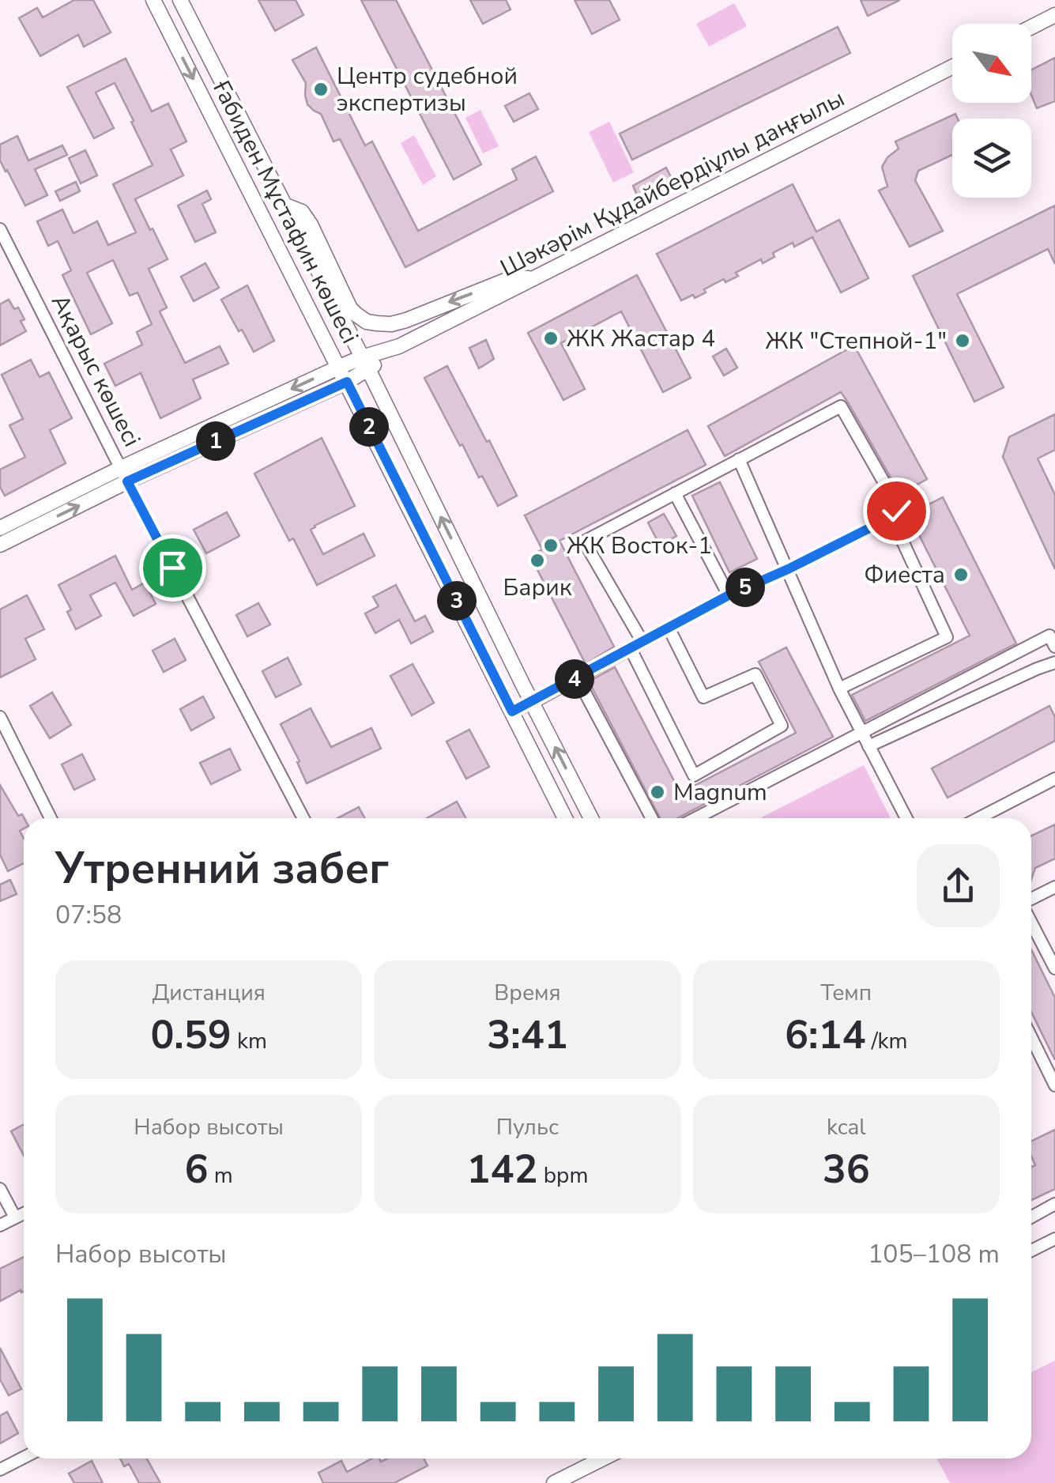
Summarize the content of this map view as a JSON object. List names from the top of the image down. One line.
{"streets":{"main road":["Шәкәрім Құдайбердіұлы даңғылы","Ғабиден Мұстафин көшесі"],"street":["Ақарыс көшесі"]},"crossings":[["Шәкәрім Құдайбердіұлы даңғылы","Ғабиден Мұстафин көшесі"],["Шәкәрім Құдайбердіұлы даңғылы","Ақарыс көшесі"]],"places":["Центр судебной экспертизы","ЖК Жастар 4","ЖК \"Степной-1\"","ЖК Восток-1","Барик","Фиеста","Magnum"],"north":"bottom right","page":{"pins":["2","1","5","3","4"],"heading":["Утренний забег","07:58"],"stats":[["Дистанция","0.59 km"],["Время","3:41"],["Темп","6:14 /km"],["Набор высоты","6 m"],["Пульс","142 bpm"],["kcal","36"]],"chart":["Набор высоты","105–108 m"]}}
